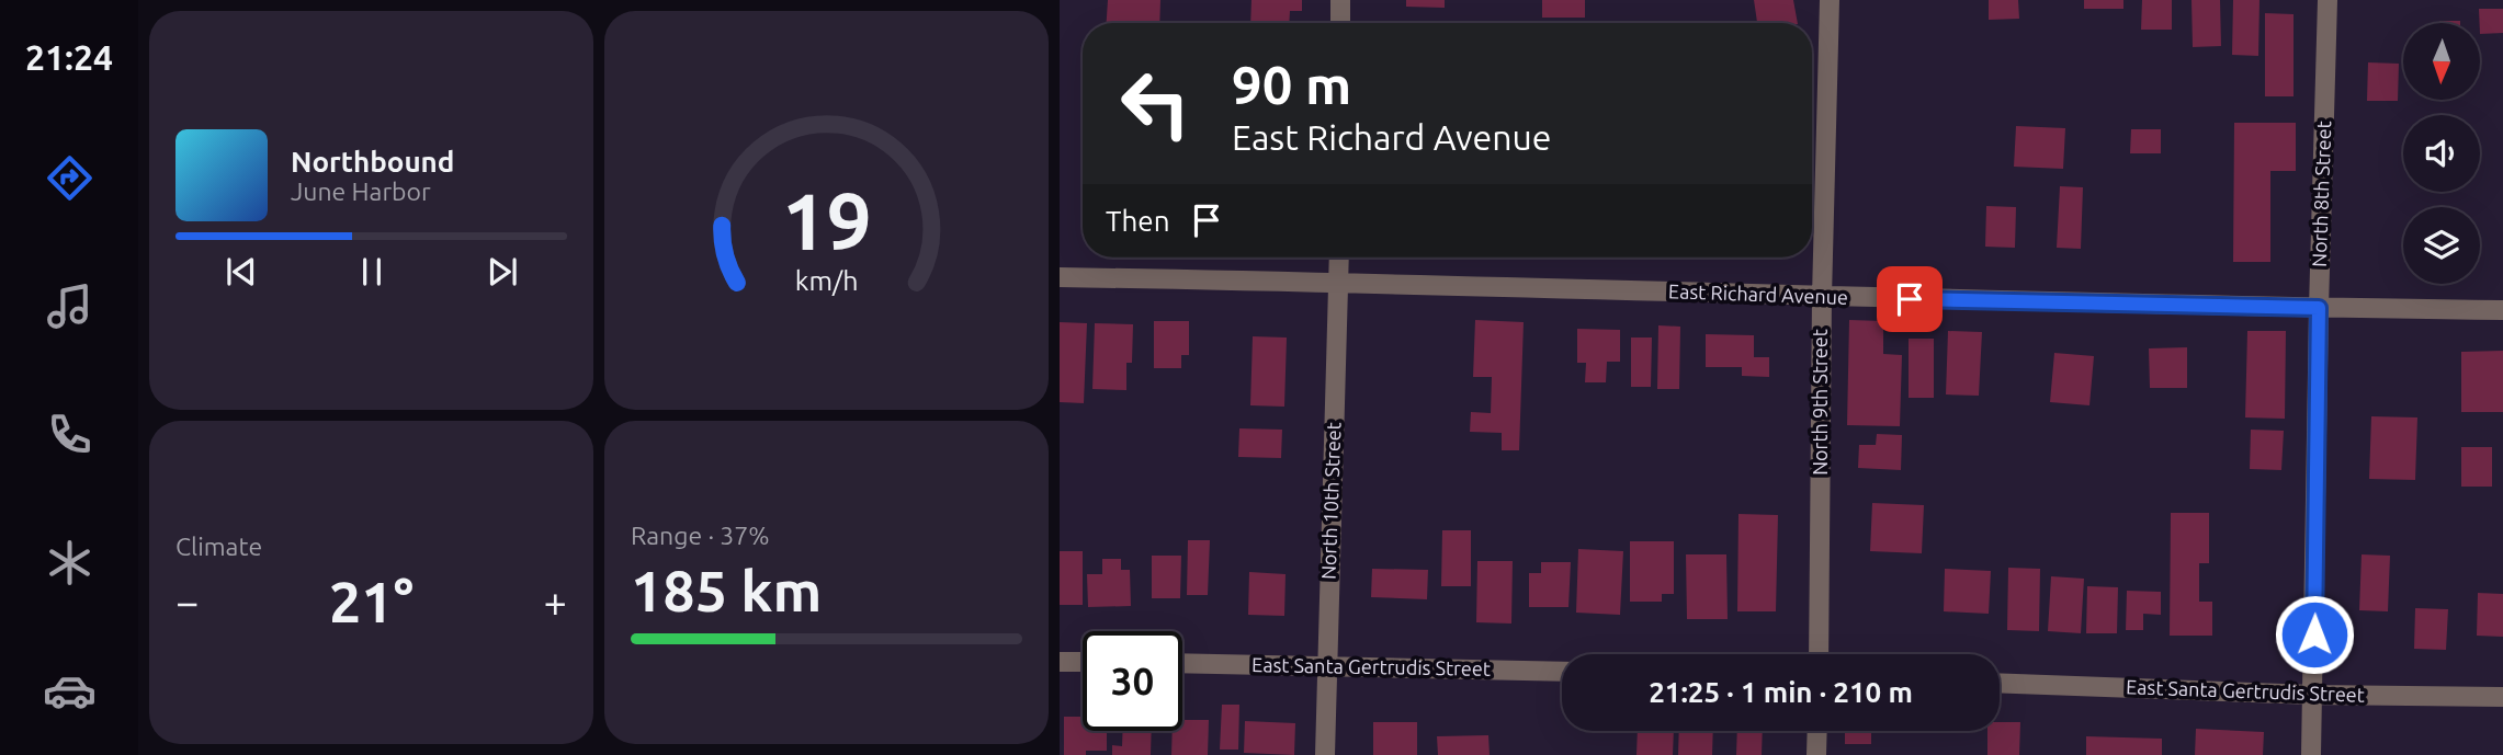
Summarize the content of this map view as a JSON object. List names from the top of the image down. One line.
{"streets":{"street":["North 8th Street","East Richard Avenue","North 9th Street","North 10th Street","East Santa Gertrudis Street"]},"crossings":[["North 8th Street","East Richard Avenue"],["North 8th Street","East Santa Gertrudis Street"],["East Richard Avenue","North 9th Street"],["East Richard Avenue","North 10th Street"],["North 10th Street","East Santa Gertrudis Street"]],"north":"bottom","page":{"tabs":"21:24","turn":["90 m","East Richard Avenue"],"song":["Northbound","June Harbor"],"then":"Then","tile":["Climate",["Range · 37%","185 km"]],"heat":["−","21°","+"],"limit":"30","trip":"21:25 · 1 min · 210 m","gauge":["19","km/h"]}}
